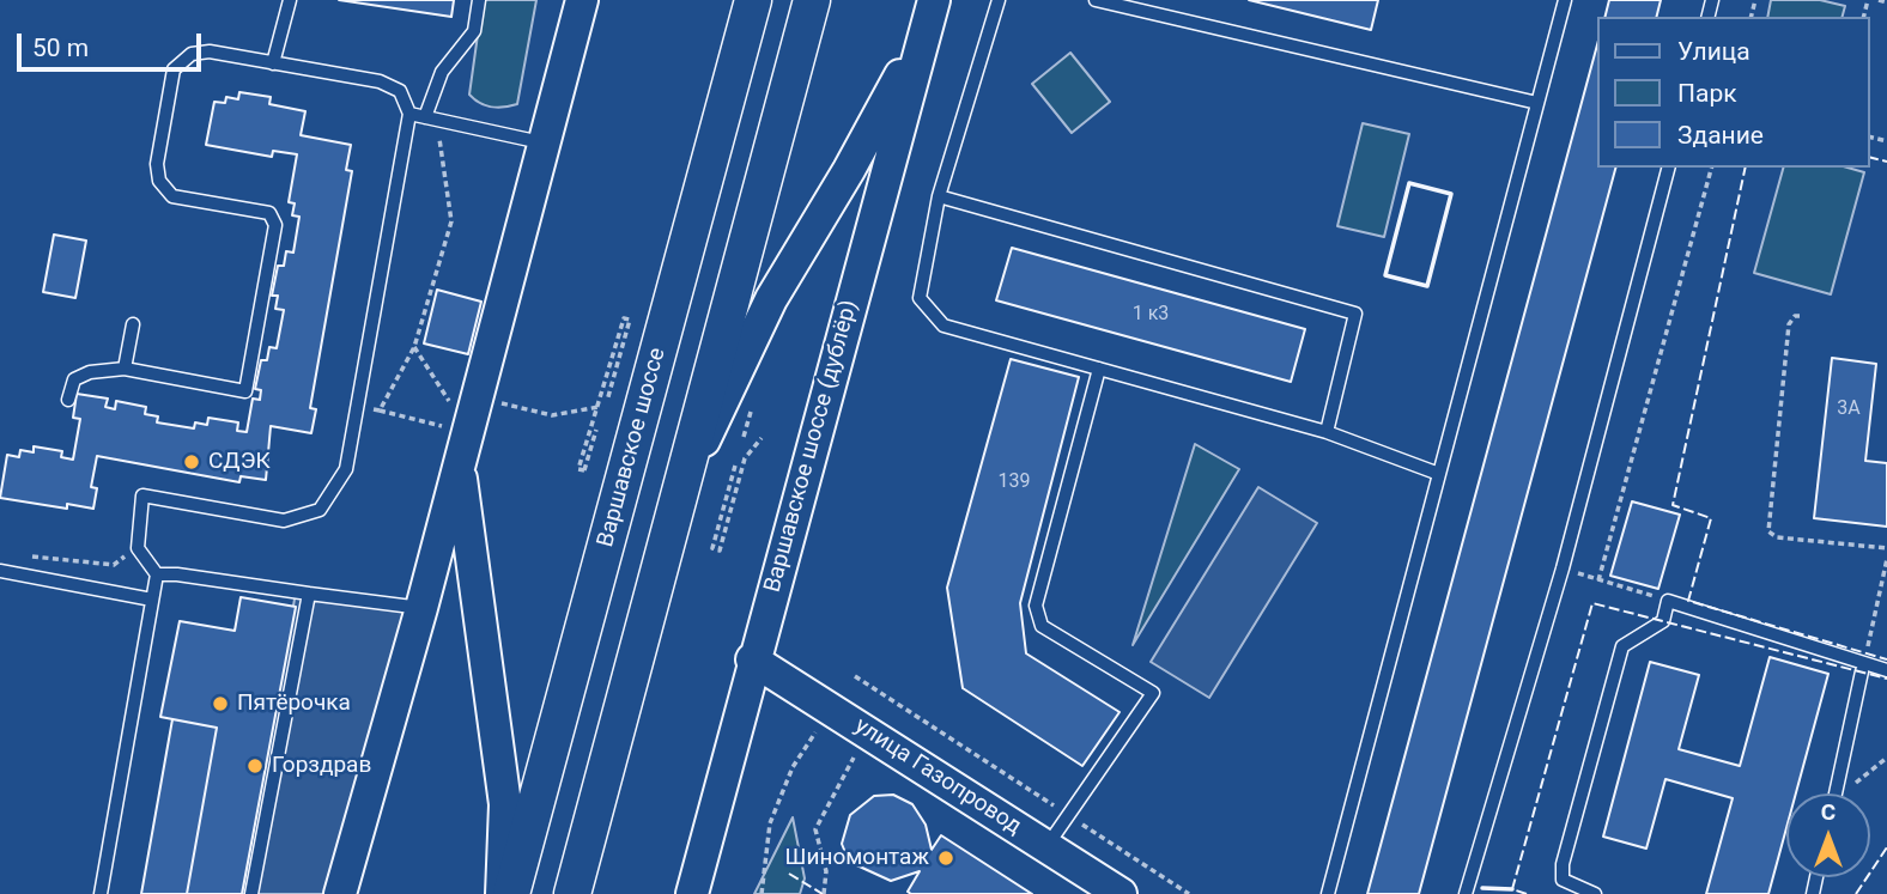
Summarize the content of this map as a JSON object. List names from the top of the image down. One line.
{"streets":{"main road":["Варшавское шоссе (дублёр)","Варшавское шоссе","улица Газопровод"]},"crossings":[["Варшавское шоссе (дублёр)","улица Газопровод"]],"places":["СДЭК","Пятёрочка","Горздрав","Шиномонтаж"],"house_numbers":["1 к3","3А","139"],"legend":["Улица","Парк","Здание"],"scale_bar":"50 m","north":"top"}
